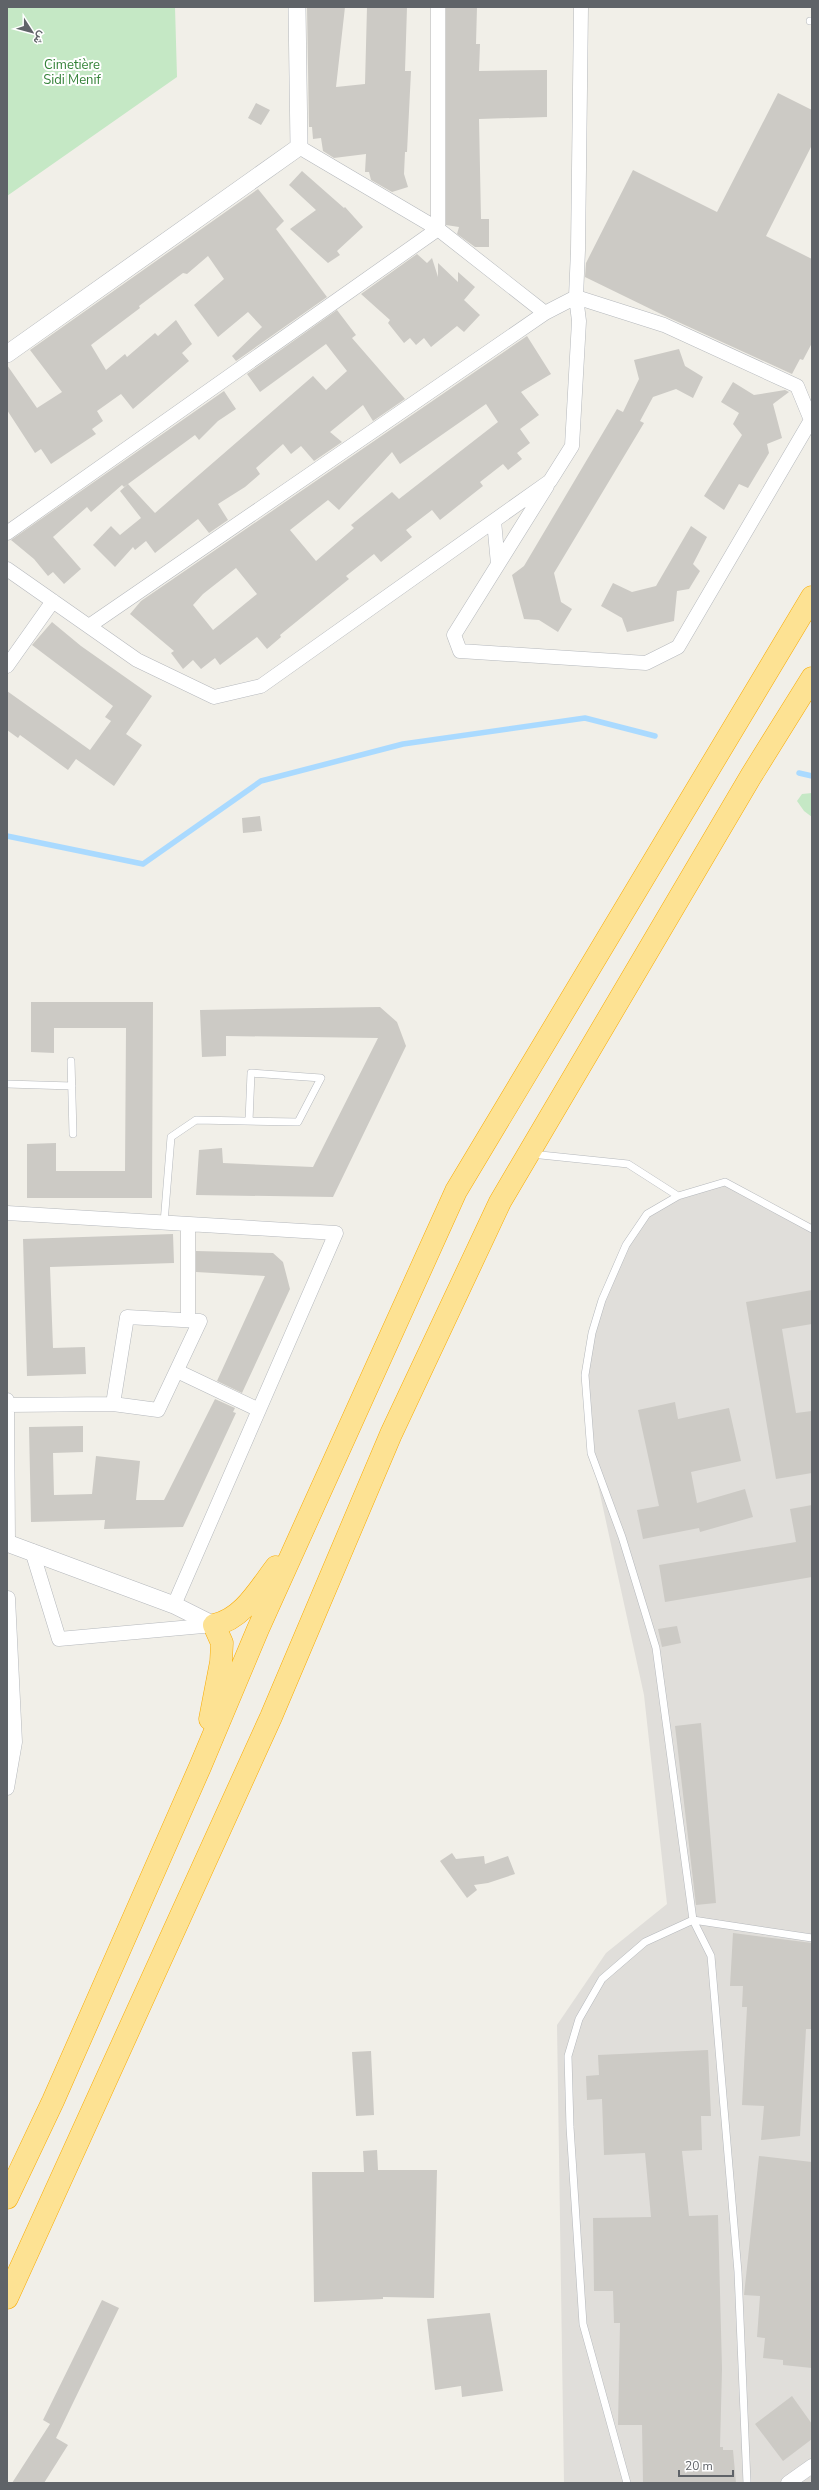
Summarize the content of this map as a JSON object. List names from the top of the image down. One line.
{"parks":["Cimetière Sidi Menif"],"scale_bar":"20 m","north":"bottom right"}
